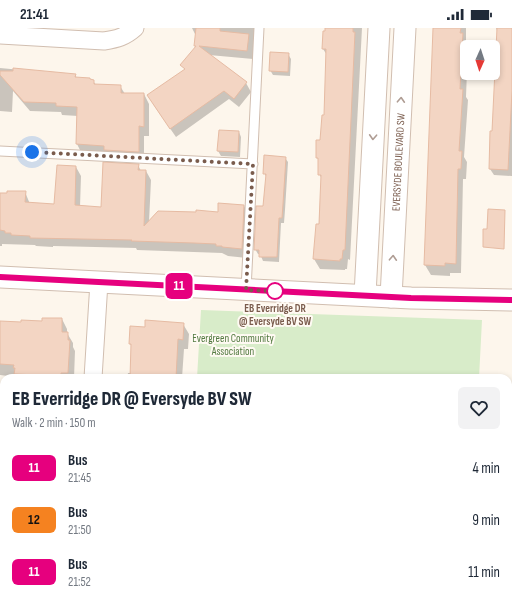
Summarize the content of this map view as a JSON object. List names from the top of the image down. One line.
{"streets":{"street":["EVERSYDE BOULEVARD SW"]},"parks":["Evergreen Community Association"],"places":["EB Everridge DR @ Eversyde BV SW"],"lines":["bus line 11"],"north":"bottom","page":{"status":"21:41","on_map":"11","heading":["EB Everridge DR @ Eversyde BV SW","Walk · 2 min · 150 m"],"list":[{"mark":"11","name":"Bus","note":"21:45","value":"4 min"},{"mark":"12","name":"Bus","note":"21:50","value":"9 min"},{"mark":"11","name":"Bus","note":"21:52","value":"11 min"}]}}
